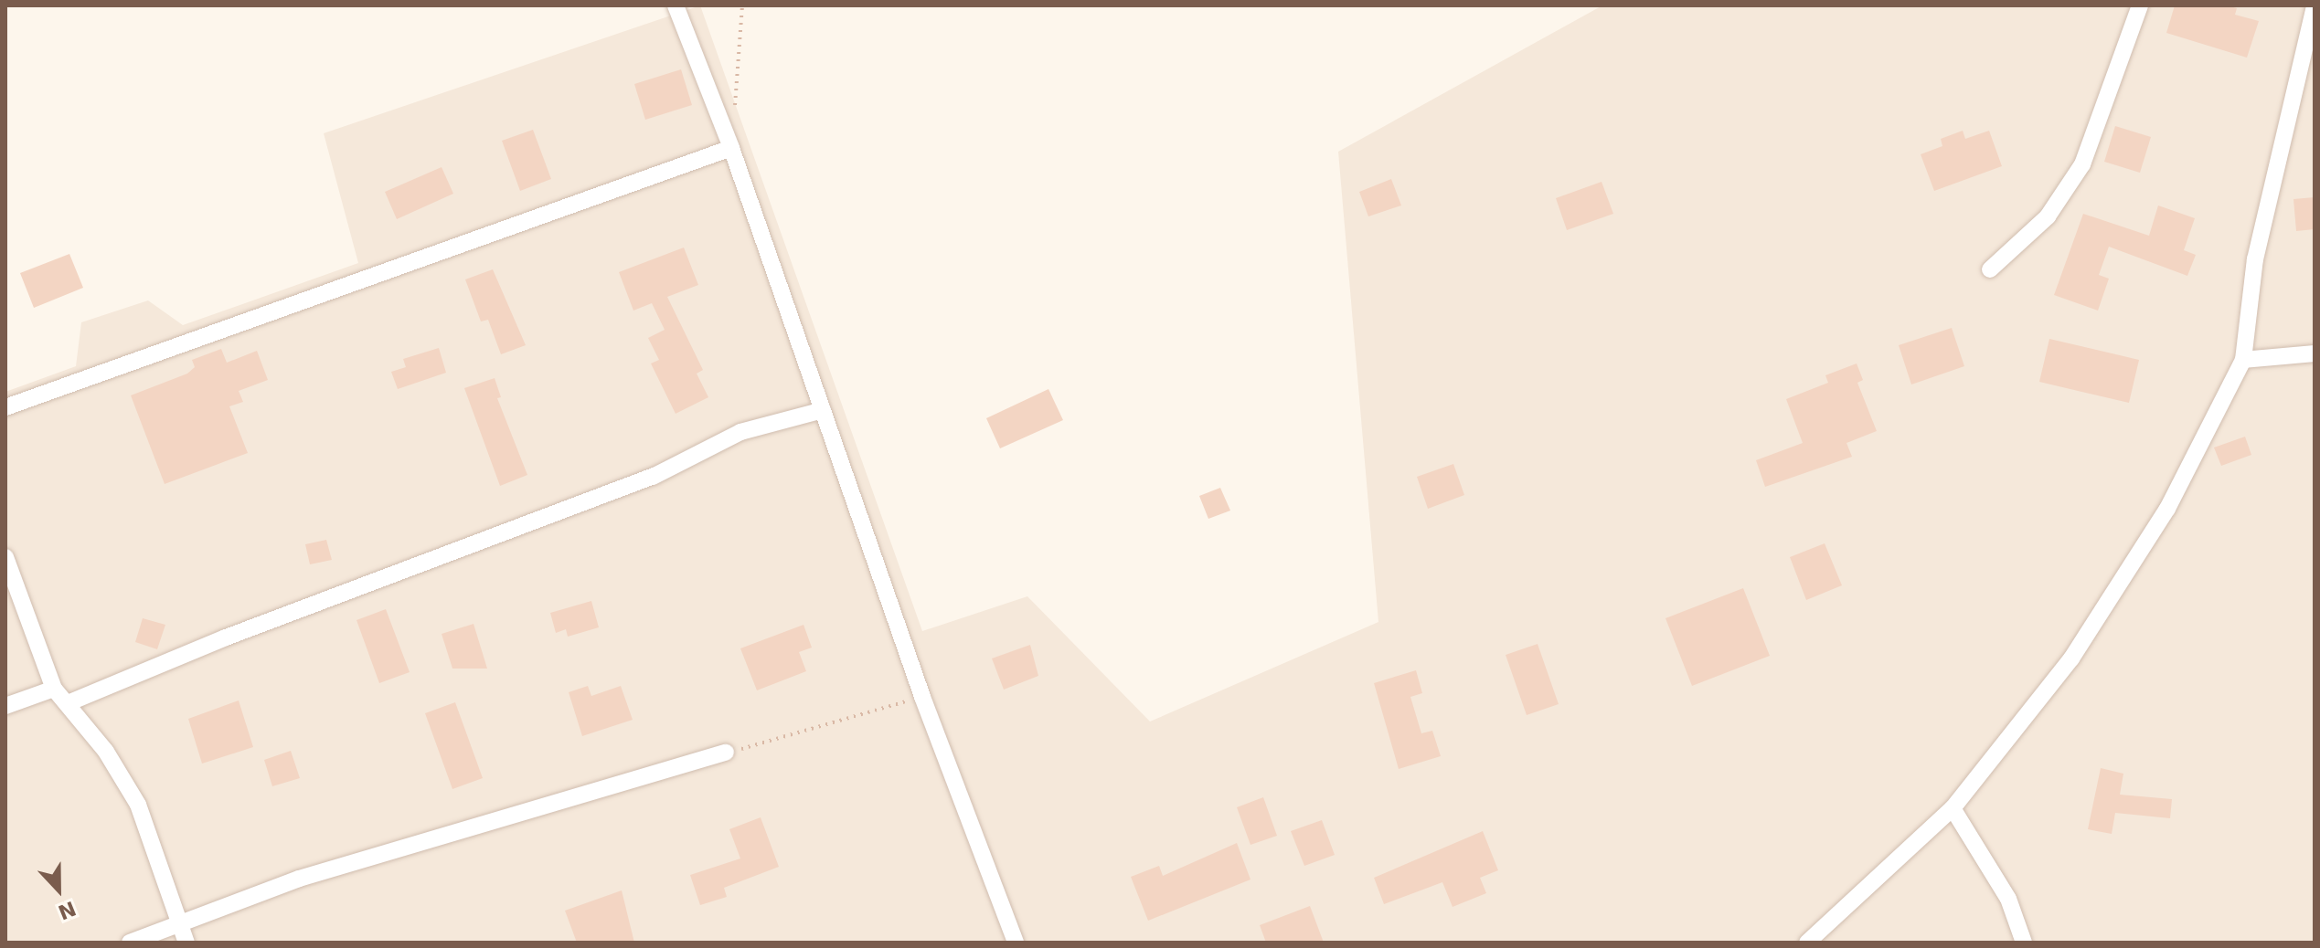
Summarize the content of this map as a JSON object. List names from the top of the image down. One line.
{"north":"bottom"}
